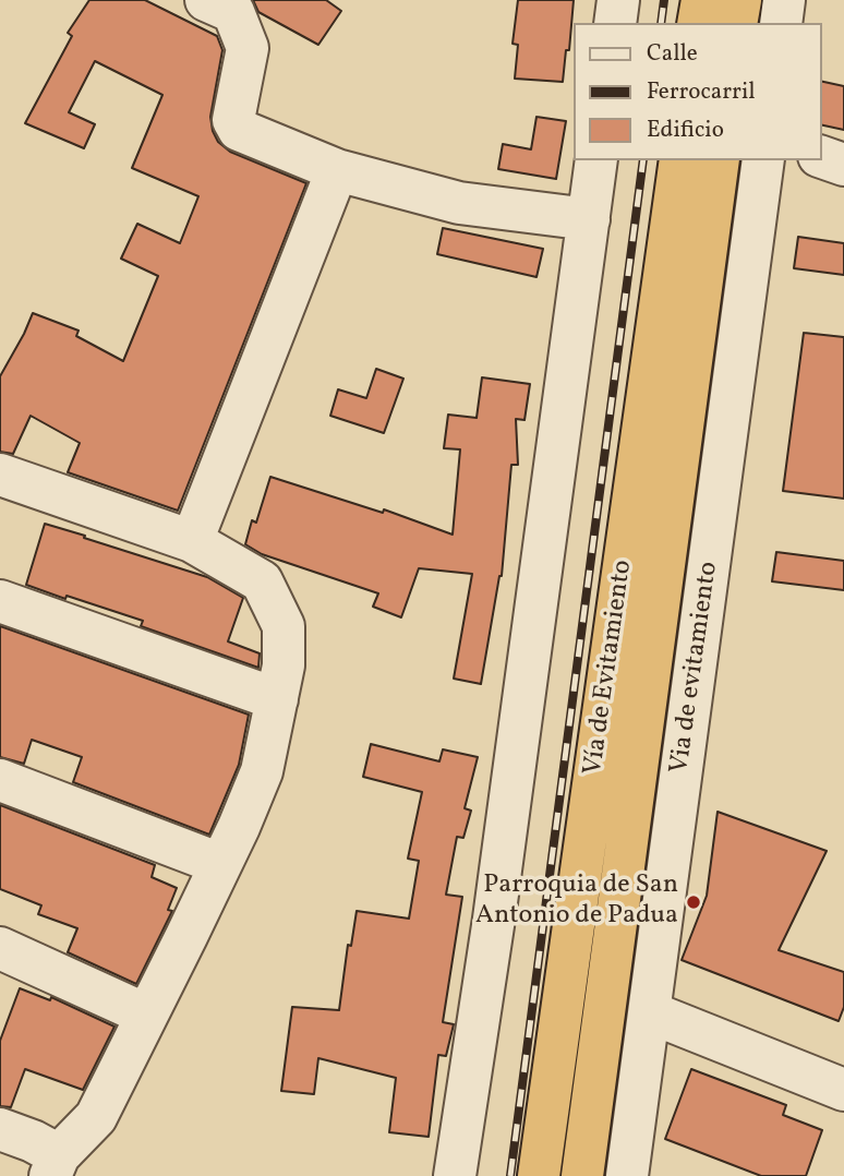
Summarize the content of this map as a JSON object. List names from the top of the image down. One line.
{"streets":{"highway":["Vía de Evitamiento"],"street":["Via de evitamiento"]},"places":["Parroquia de San Antonio de Padua"],"legend":["Calle","Ferrocarril","Edificio"]}
